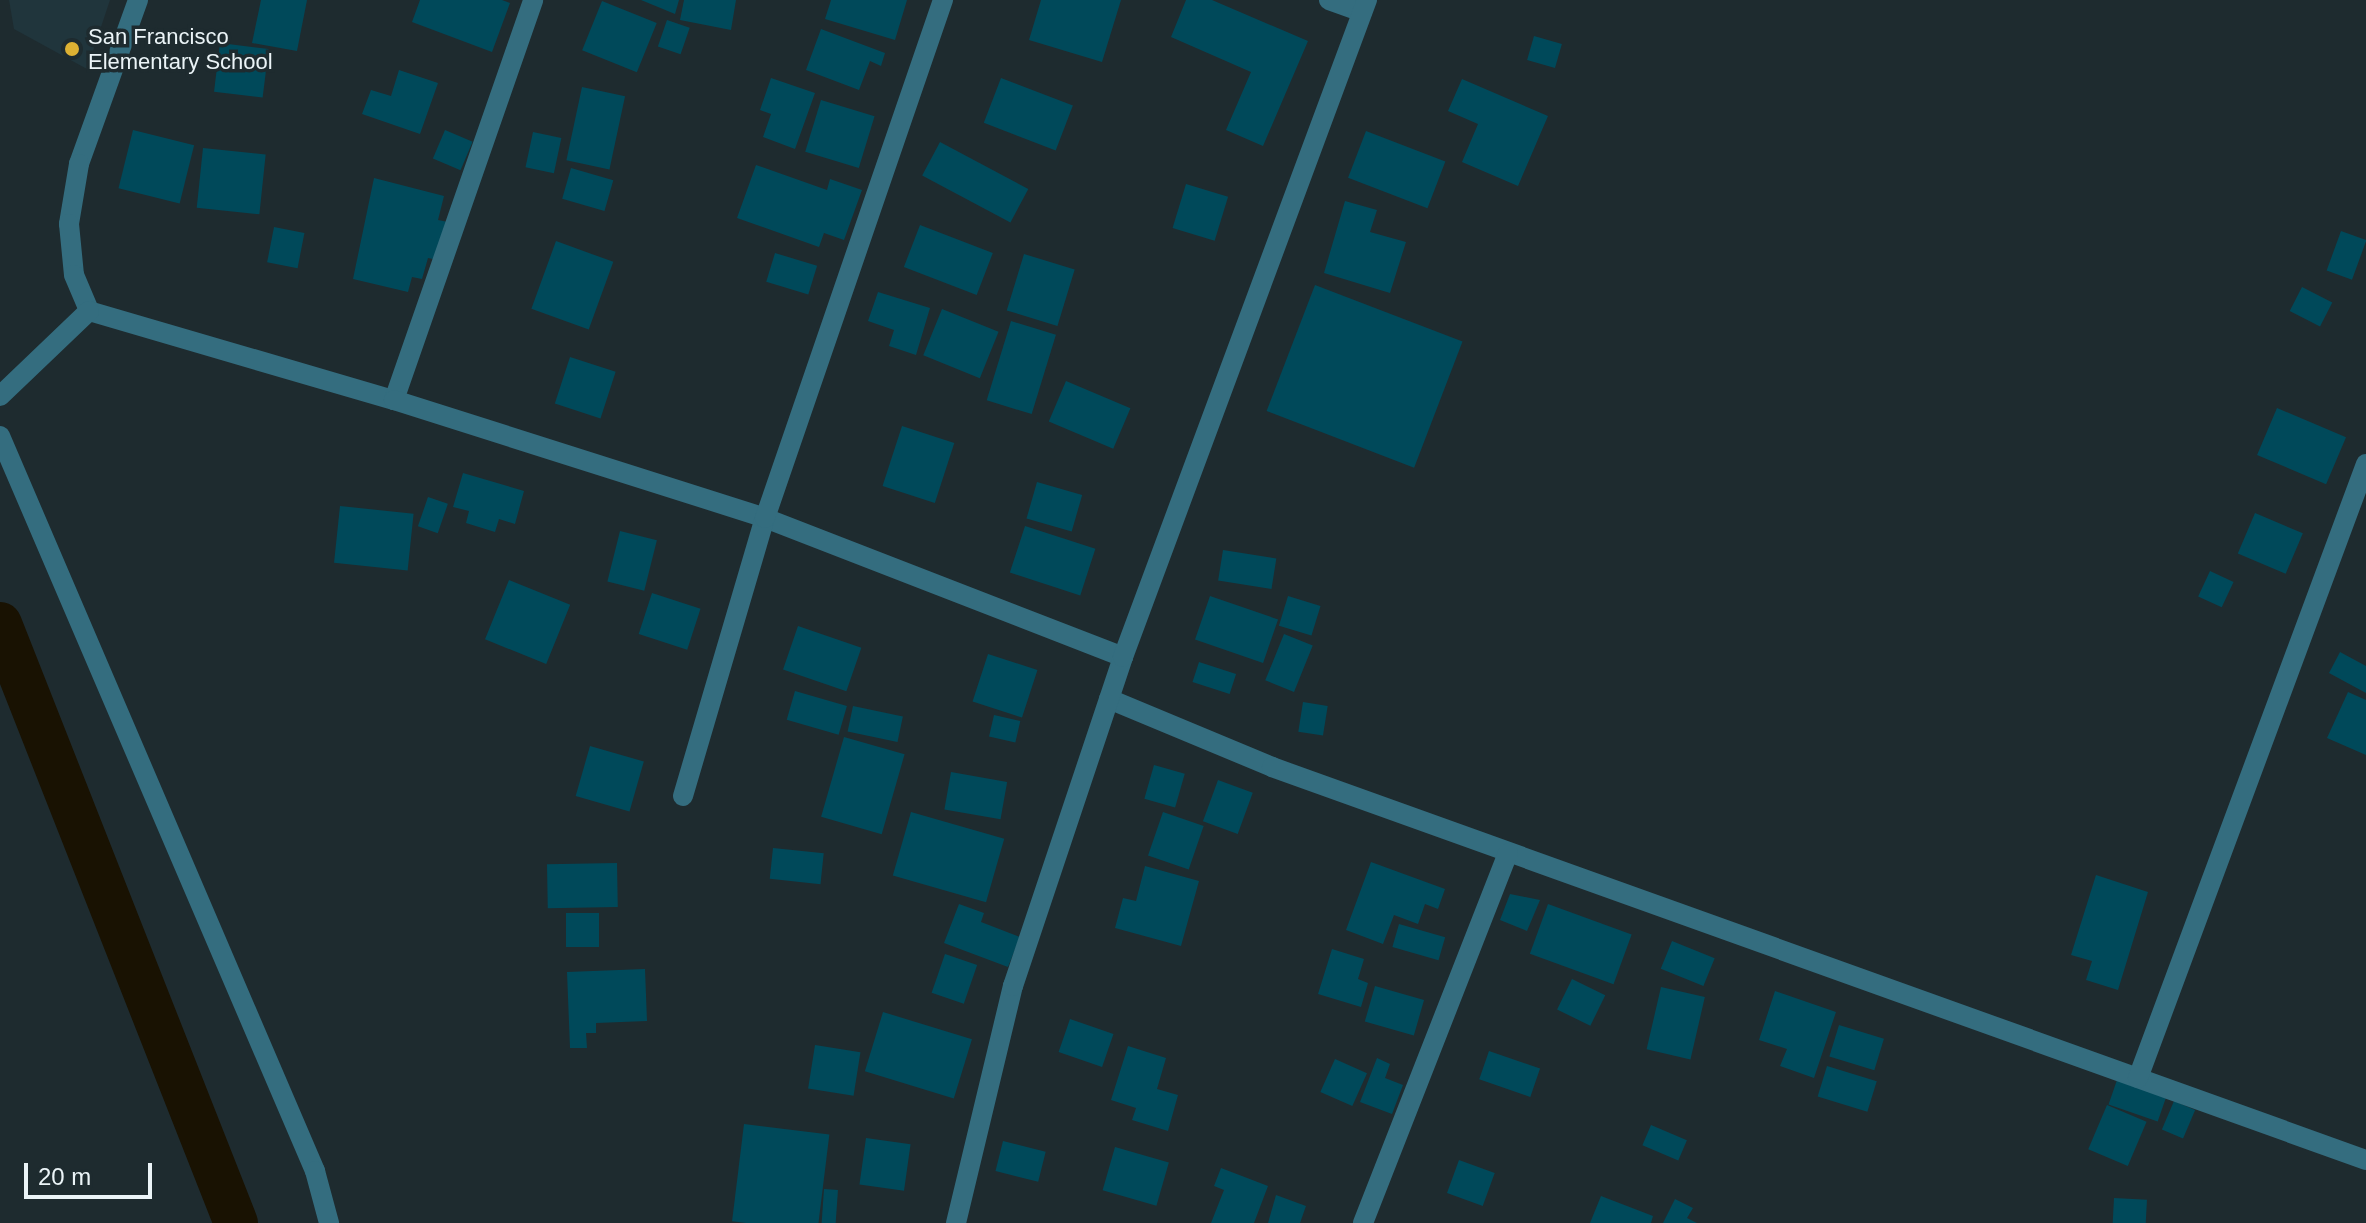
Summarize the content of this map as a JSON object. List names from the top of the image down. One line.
{"places":["San Francisco Elementary School"],"scale_bar":"20 m"}
